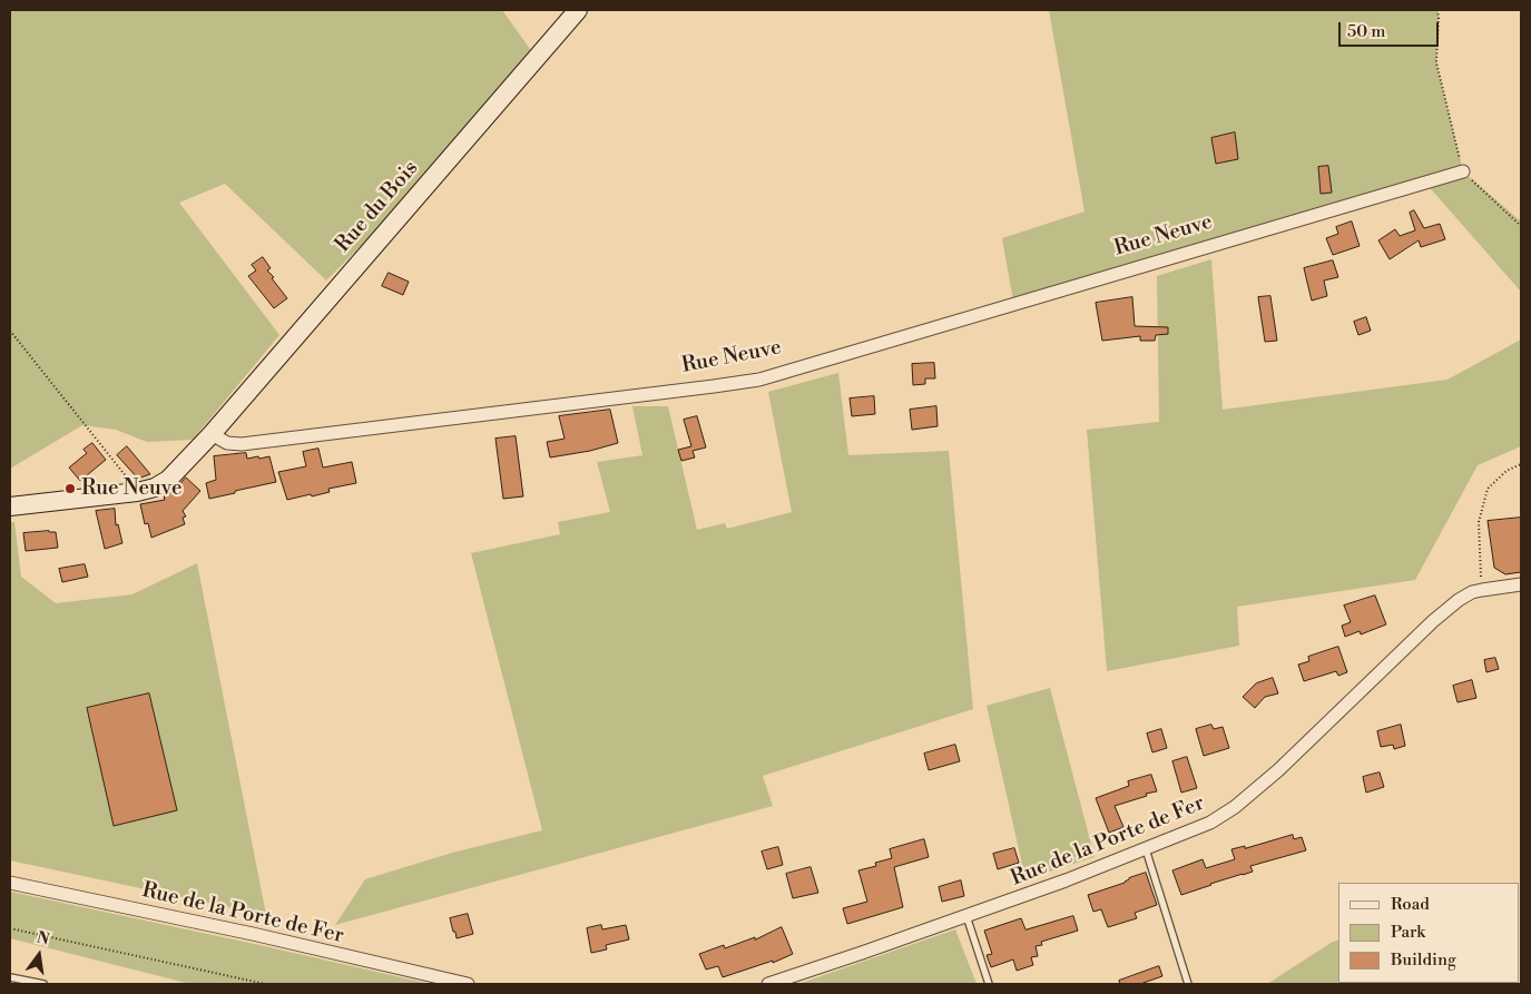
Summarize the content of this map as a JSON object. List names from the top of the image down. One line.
{"streets":{"street":["Rue du Bois","Rue Neuve","Rue de la Porte de Fer"]},"crossings":[["Rue du Bois","Rue Neuve"]],"places":["Rue Neuve"],"legend":["Road","Park","Building"],"scale_bar":"50 m","north":"top"}
